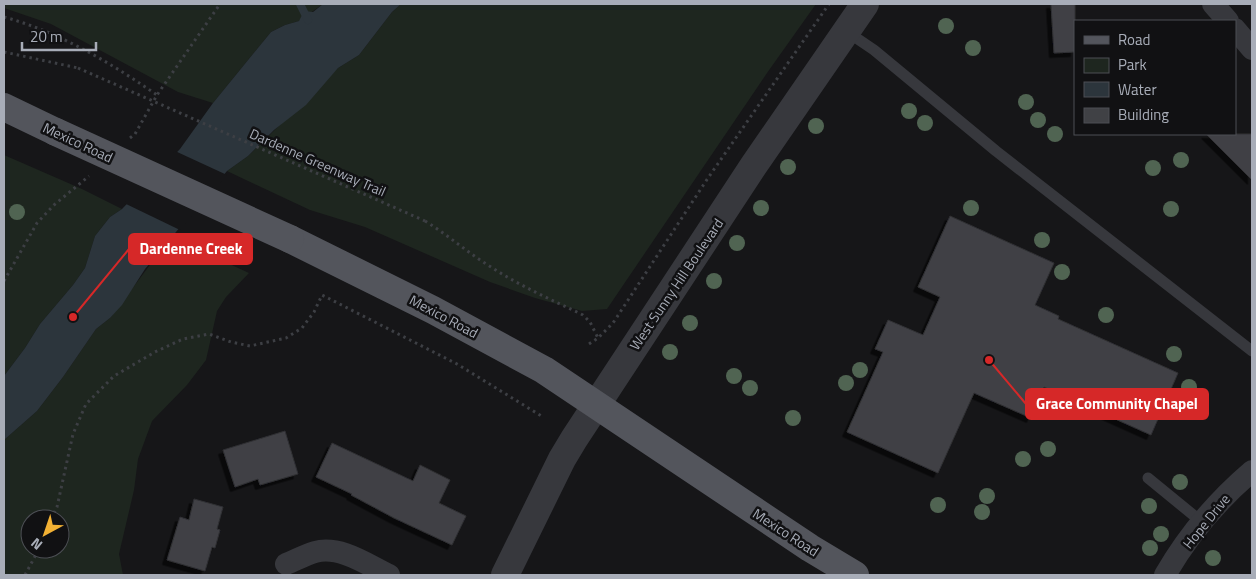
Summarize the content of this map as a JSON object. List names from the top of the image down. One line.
{"streets":{"main road":["Mexico Road"],"street":["West Sunny Hill Boulevard","Hope Drive"],"path":["Dardenne Greenway Trail"]},"crossings":[["Mexico Road","West Sunny Hill Boulevard"]],"places":["Dardenne Creek","Grace Community Chapel"],"legend":["Road","Park","Water","Building"],"scale_bar":"20 m","north":"bottom left"}
